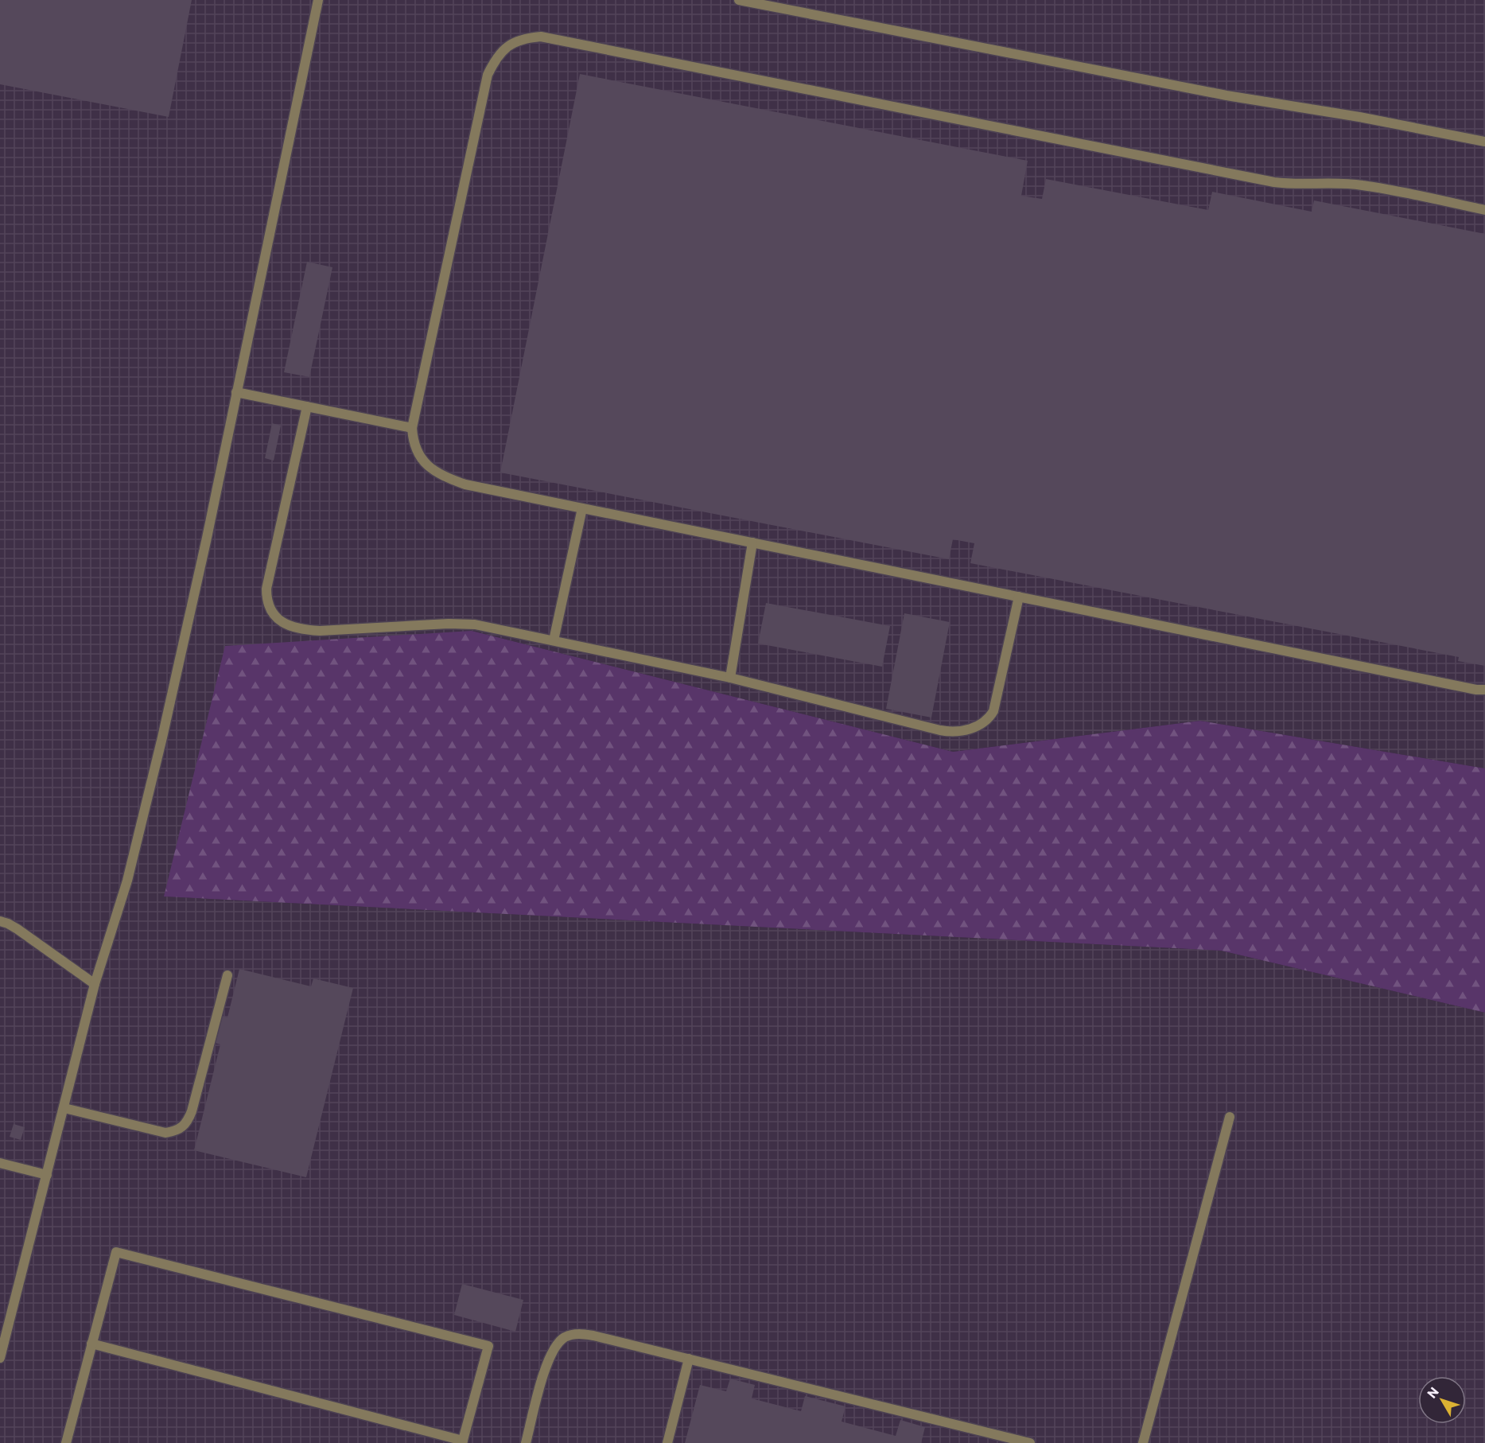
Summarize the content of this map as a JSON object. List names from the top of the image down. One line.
{"north":"top left"}
